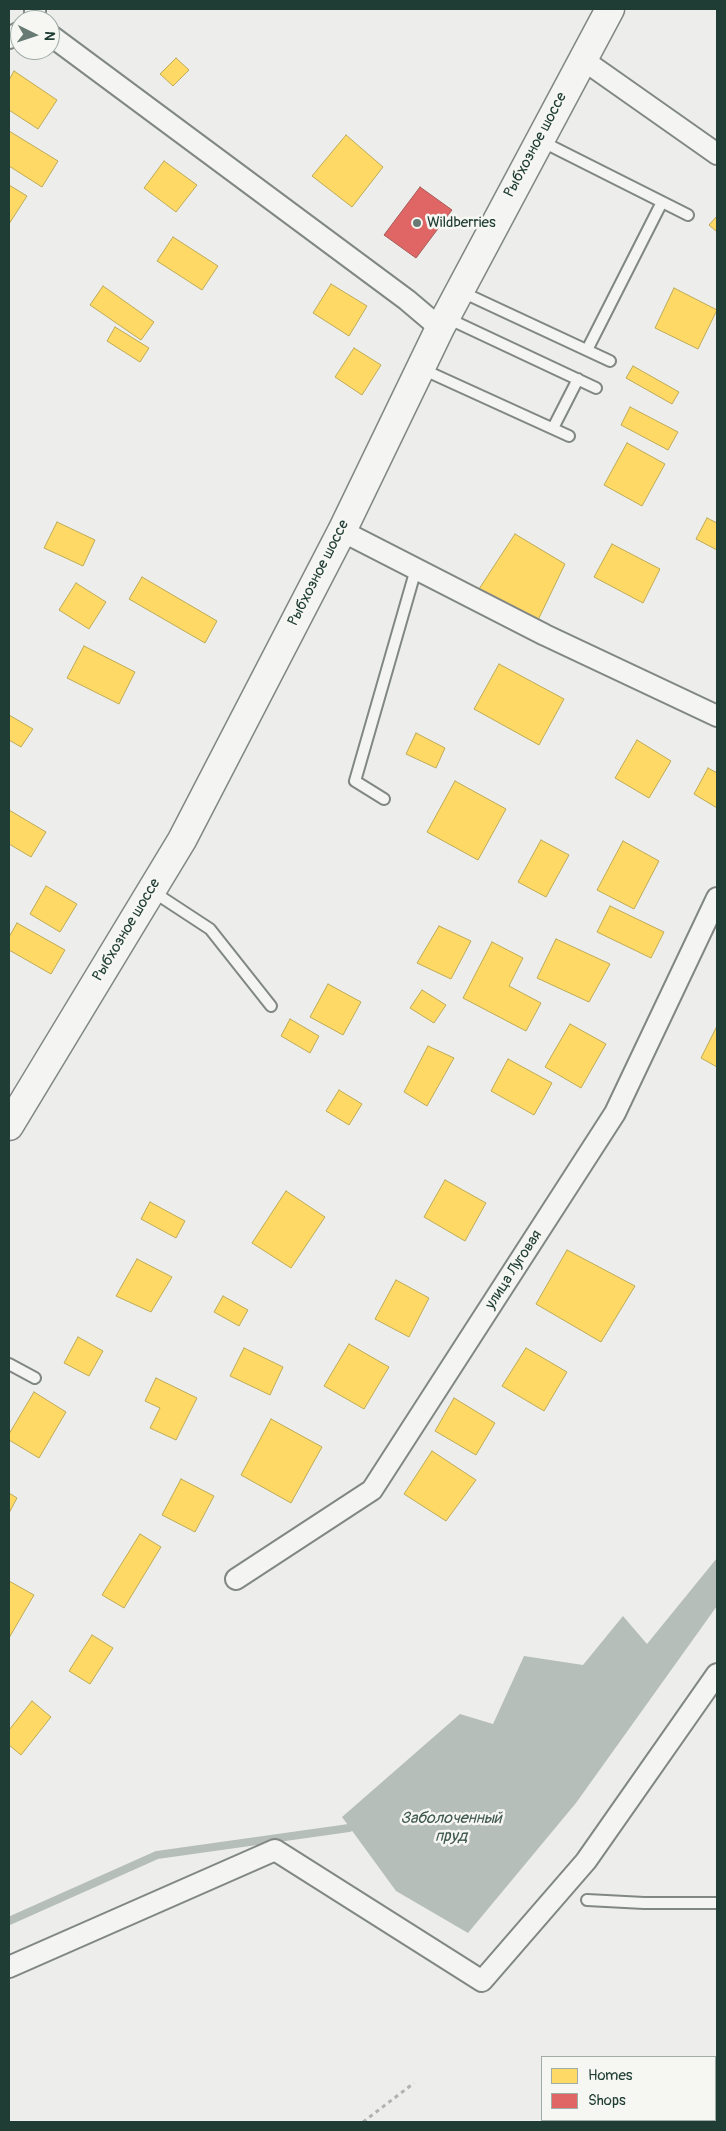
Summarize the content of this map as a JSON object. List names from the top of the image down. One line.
{"streets":{"main road":["Рыбхозное шоссе"],"street":["улица Луговая"]},"water":["Заболоченный пруд"],"places":["Wildberries"],"legend":["Homes","Shops"],"north":"right"}
